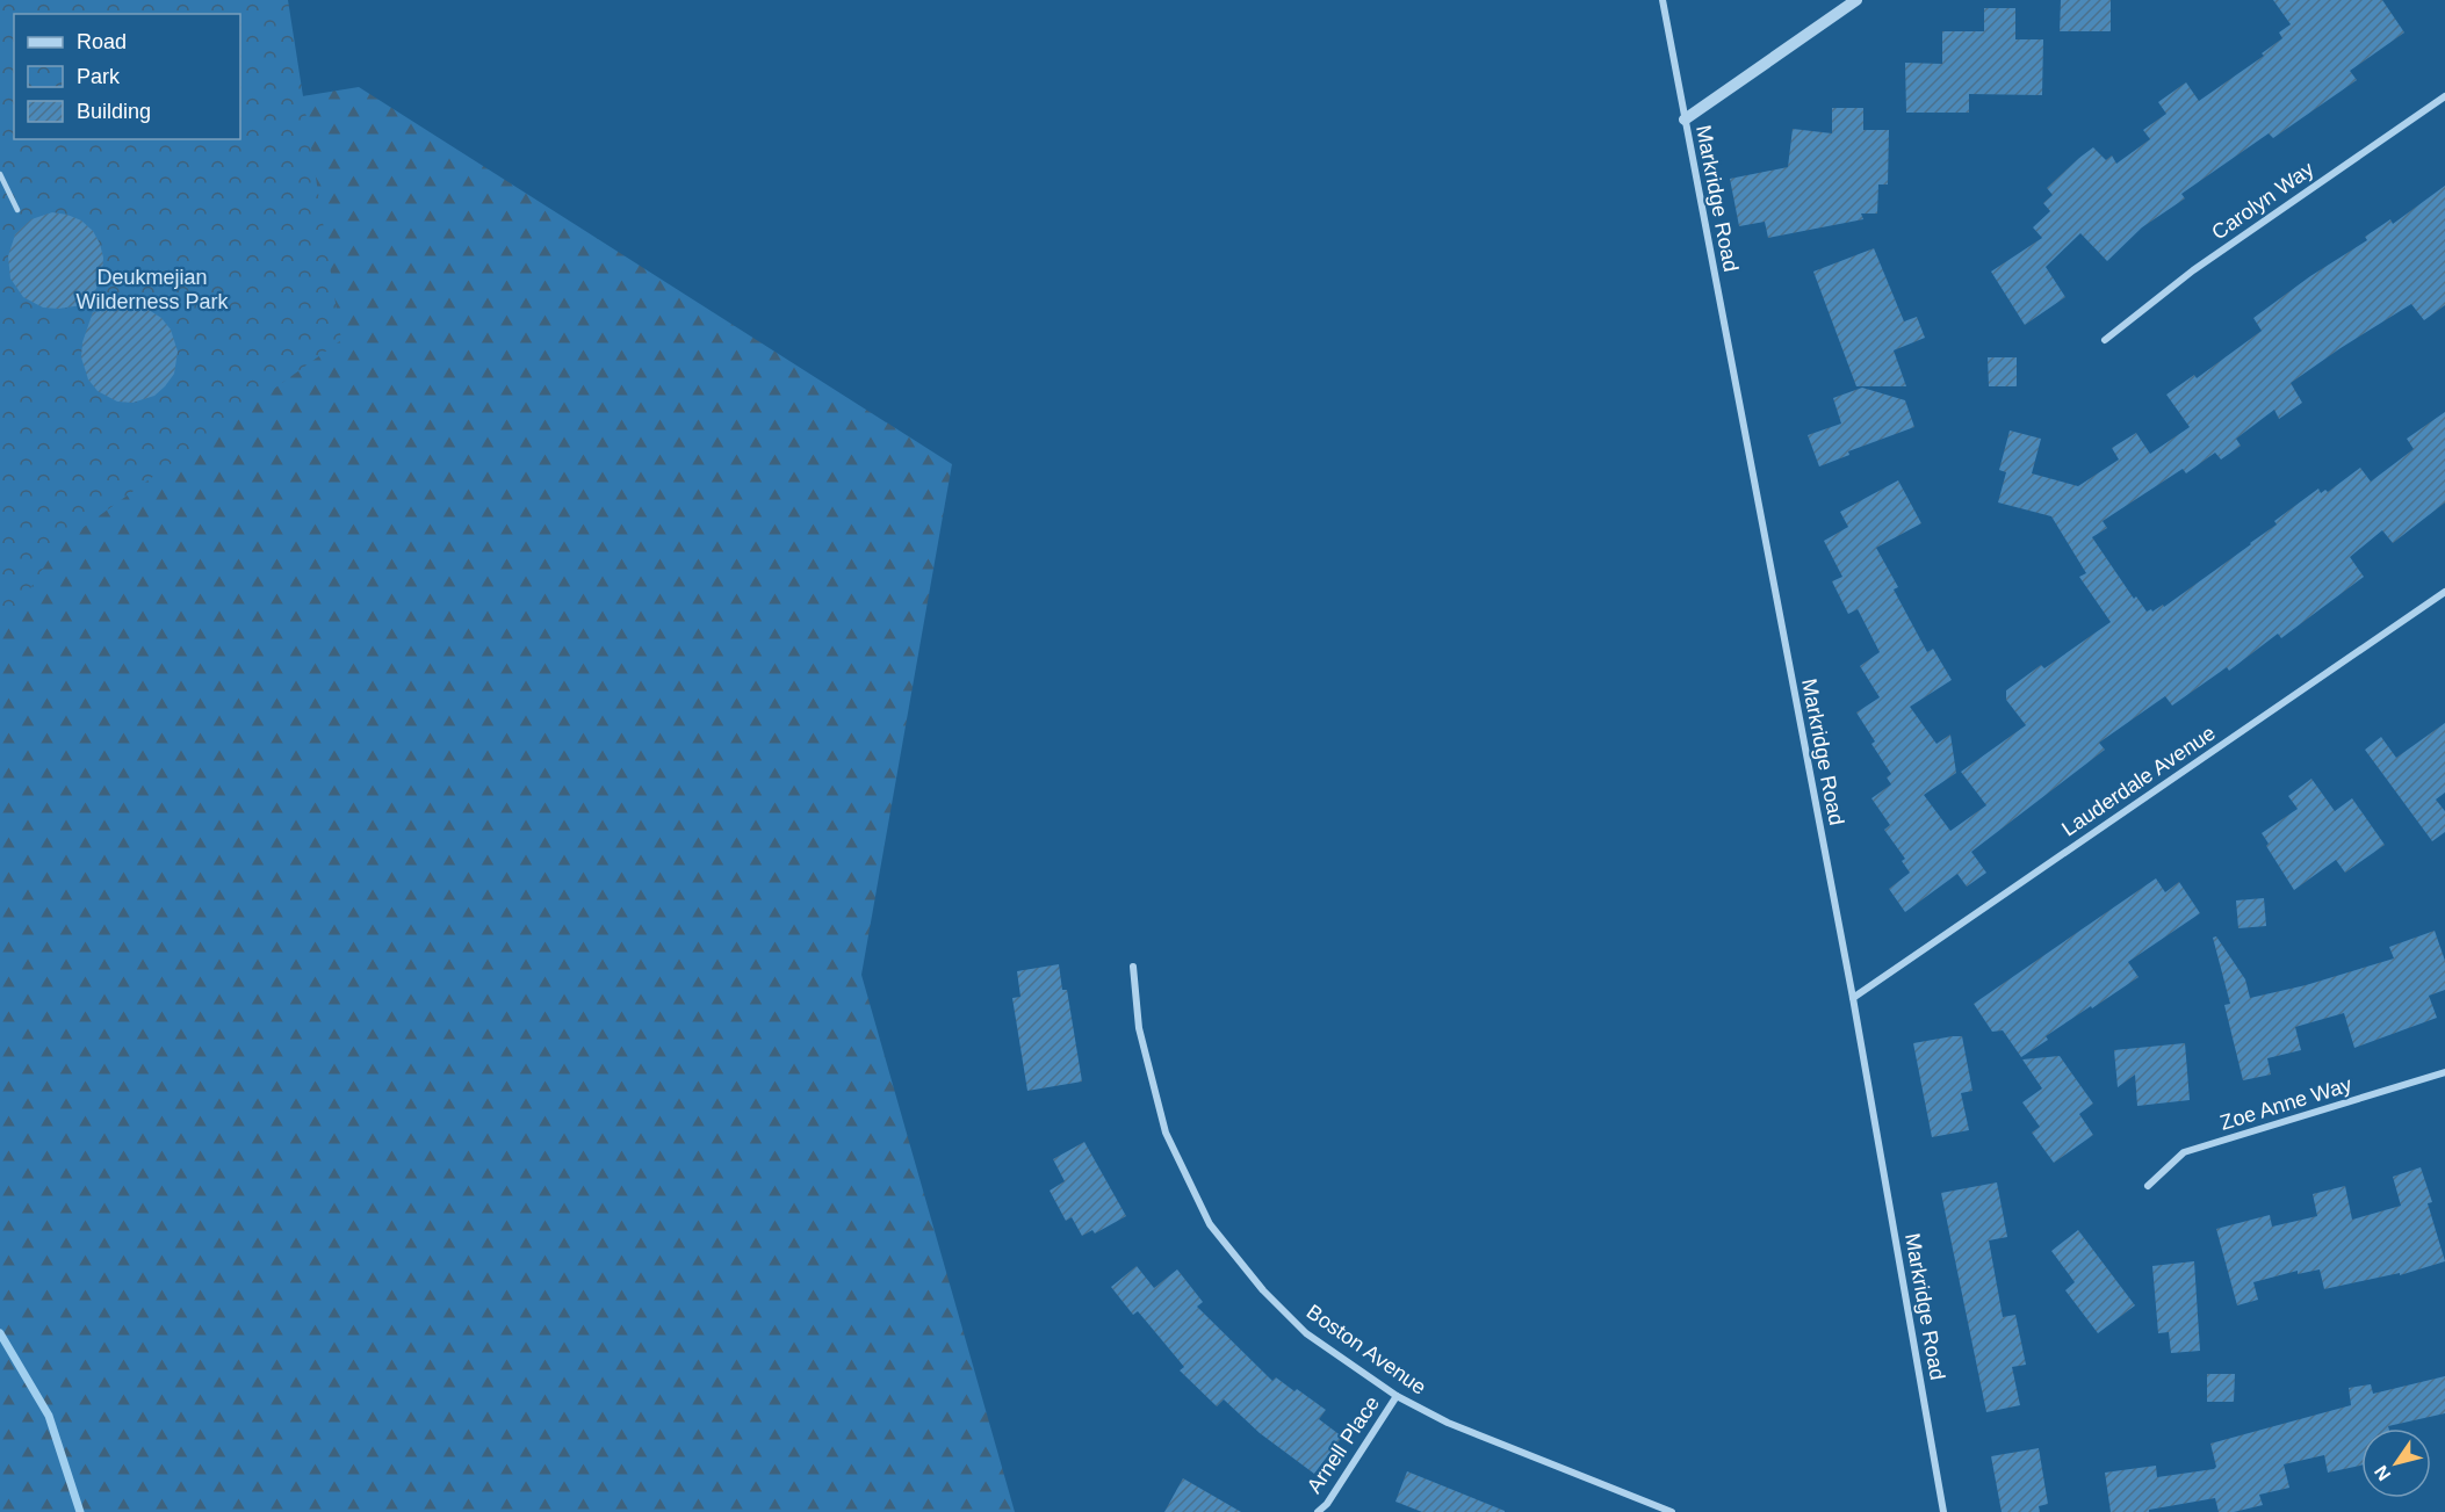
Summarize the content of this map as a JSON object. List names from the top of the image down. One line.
{"streets":{"street":["Markridge Road","Carolyn Way","Lauderdale Avenue","Zoe Anne Way","Boston Avenue","Arnell Place"]},"crossings":[["Markridge Road","Lauderdale Avenue"],["Boston Avenue","Arnell Place"]],"parks":["Deukmejian Wilderness Park"],"legend":["Road","Park","Building"],"north":"bottom left"}
